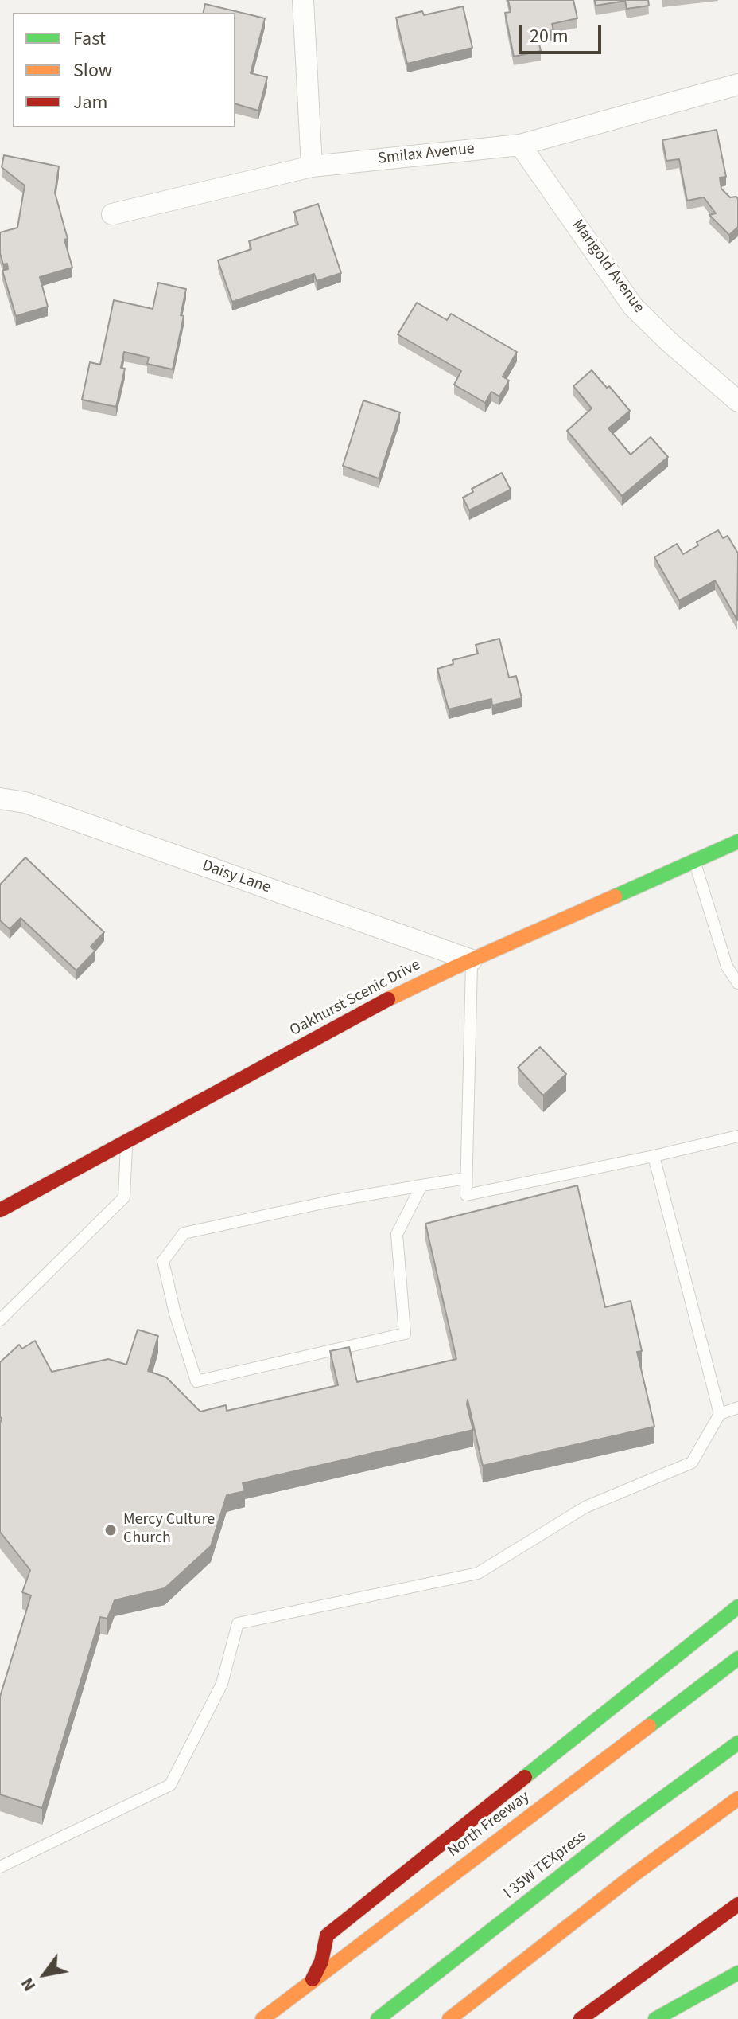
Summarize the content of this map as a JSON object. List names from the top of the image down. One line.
{"streets":{"main road":["Oakhurst Scenic Drive","North Freeway","I 35W TEXpress"],"street":["Smilax Avenue","Marigold Avenue","Daisy Lane"]},"crossings":[["Smilax Avenue","Marigold Avenue"],["Daisy Lane","Oakhurst Scenic Drive"]],"places":["Mercy Culture Church"],"legend":["Fast","Slow","Jam"],"scale_bar":"20 m","north":"bottom left"}
